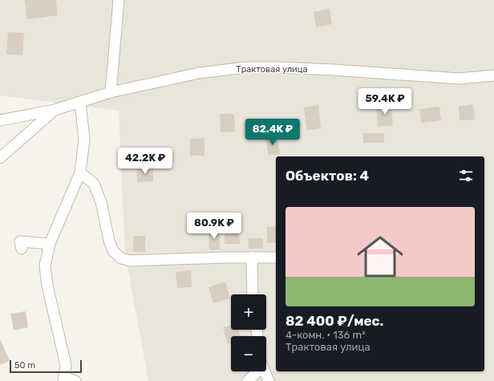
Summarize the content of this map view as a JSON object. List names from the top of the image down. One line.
{"streets":{"street":["Трактовая улица"]},"scale_bar":"50 m","page":{"price":["59.4K ₽","82.4K ₽","42.2K ₽","80.9K ₽"],"heading":"Объектов: 4","list":[{"name":"82 400 ₽/мес.","note":"4-комн. · 136 m² · Трактовая улица"}],"map_buttons":["+","−"],"scale":"50 m"}}
